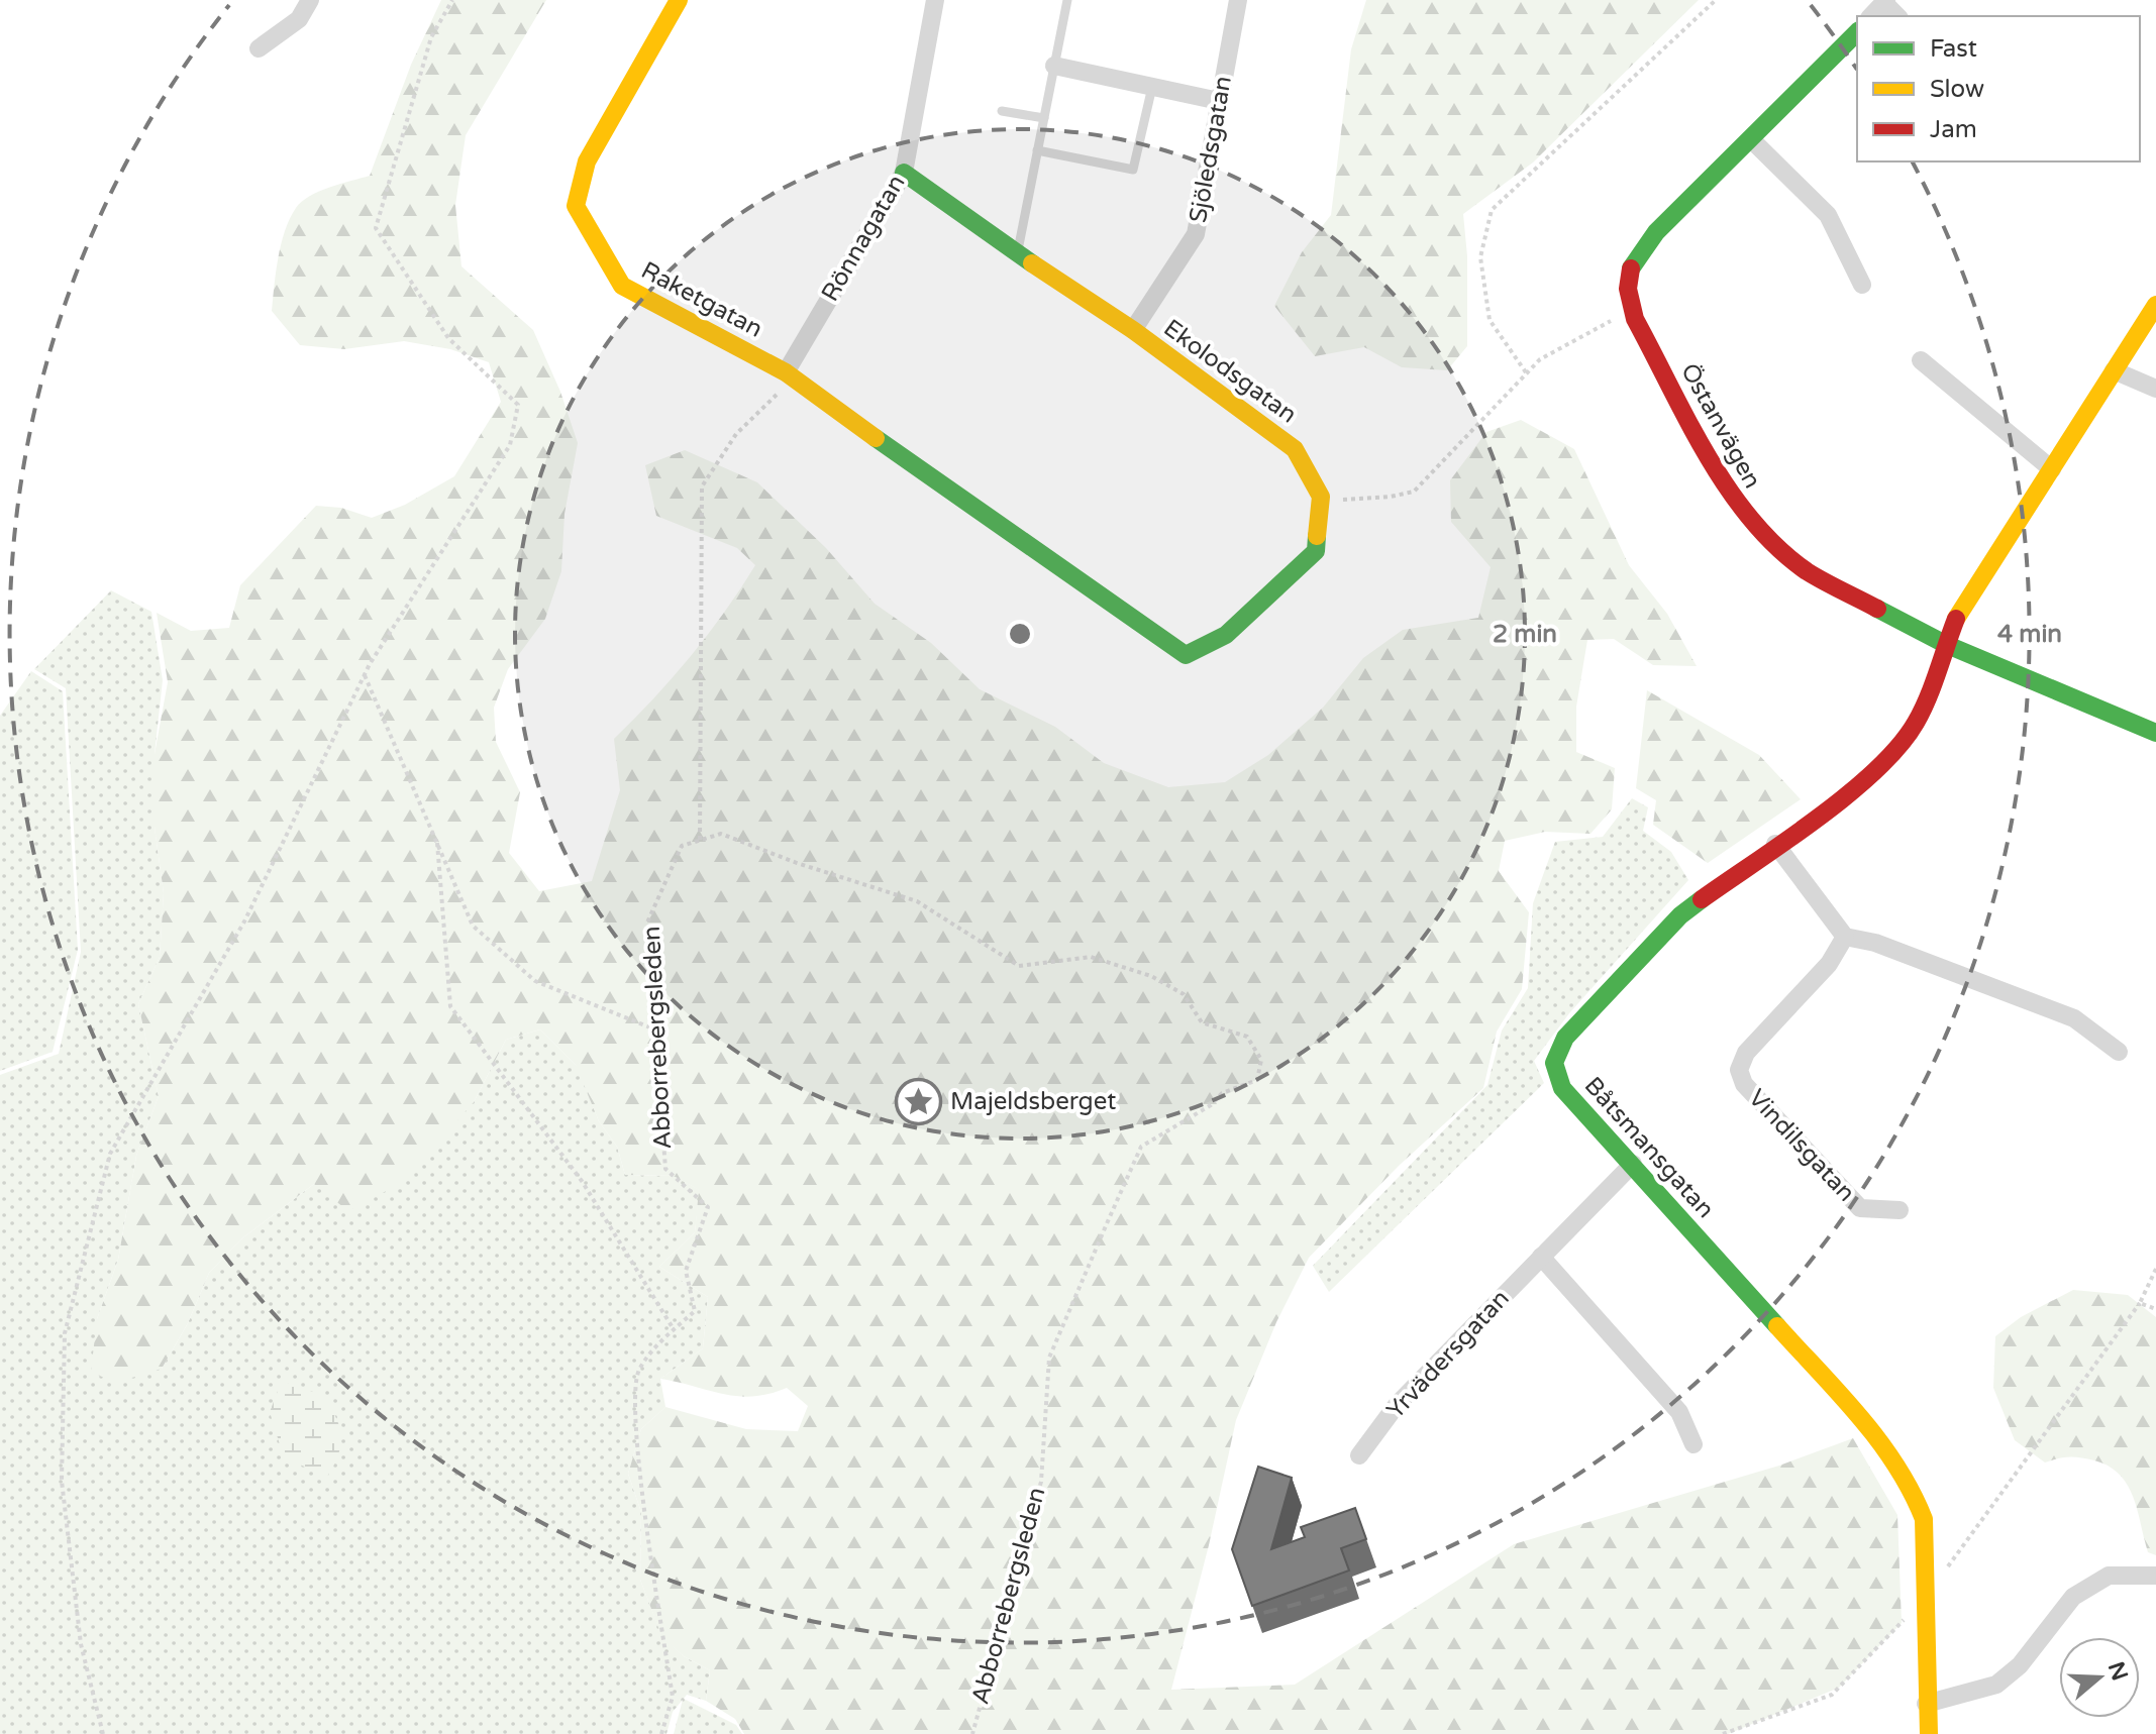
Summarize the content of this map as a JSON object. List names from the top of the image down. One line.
{"streets":{"street":["Sjöledsgatan","Rönnagatan","Raketgatan","Ekolodsgatan","Östanvägen","Vindilsgatan","Båtsmansgatan","Yrvädersgatan"],"path":["Abborrebergsleden"]},"crossings":[["Sjöledsgatan","Ekolodsgatan"],["Rönnagatan","Raketgatan"],["Rönnagatan","Ekolodsgatan"],["Östanvägen","Båtsmansgatan"],["Båtsmansgatan","Yrvädersgatan"]],"places":{"place":["Majeldsberget"]},"legend":["Fast","Slow","Jam"],"north":"right","rings":["2 min","4 min"]}
